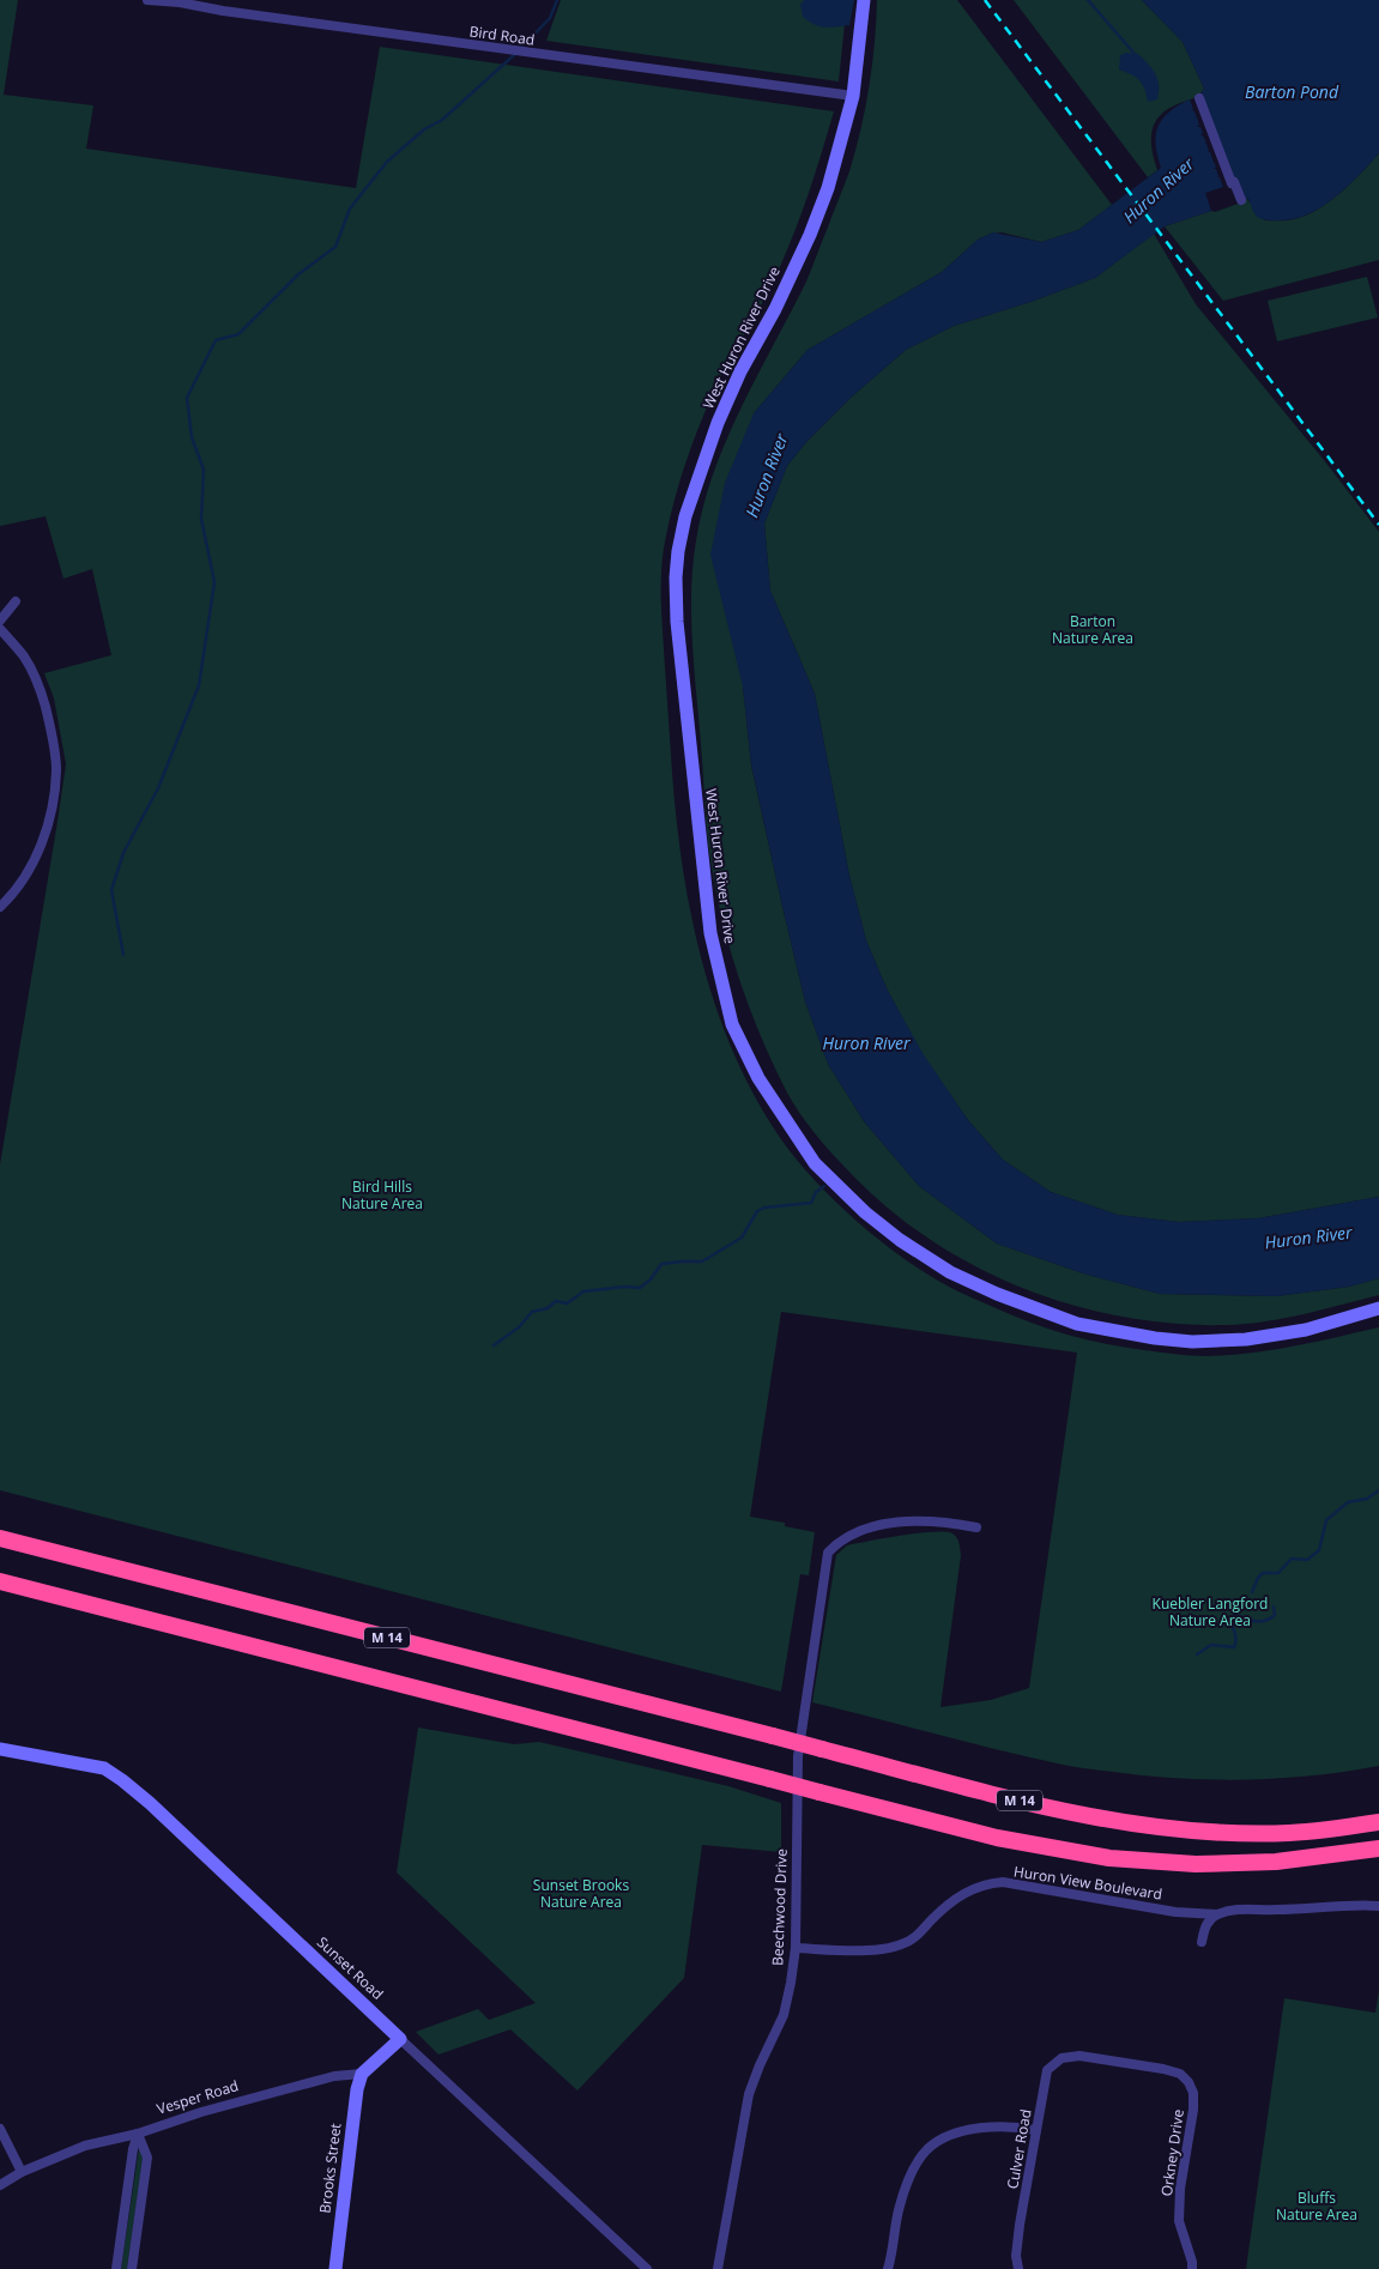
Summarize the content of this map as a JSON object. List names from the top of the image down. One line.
{"streets":{"highway":["M 14"],"street":["Bird Road","West Huron River Drive","Huron View Boulevard","Beechwood Drive","Sunset Road","Vesper Road","Culver Road","Orkney Drive","Brooks Street"]},"crossings":[["Bird Road","West Huron River Drive"],["Huron View Boulevard","Beechwood Drive"],["Vesper Road","Brooks Street"],["Culver Road","Orkney Drive"]],"water":["Barton Pond","Huron River"],"parks":["Barton Nature Area","Bird Hills Nature Area","Kuebler Langford Nature Area","Sunset Brooks Nature Area","Bluffs Nature Area"]}
